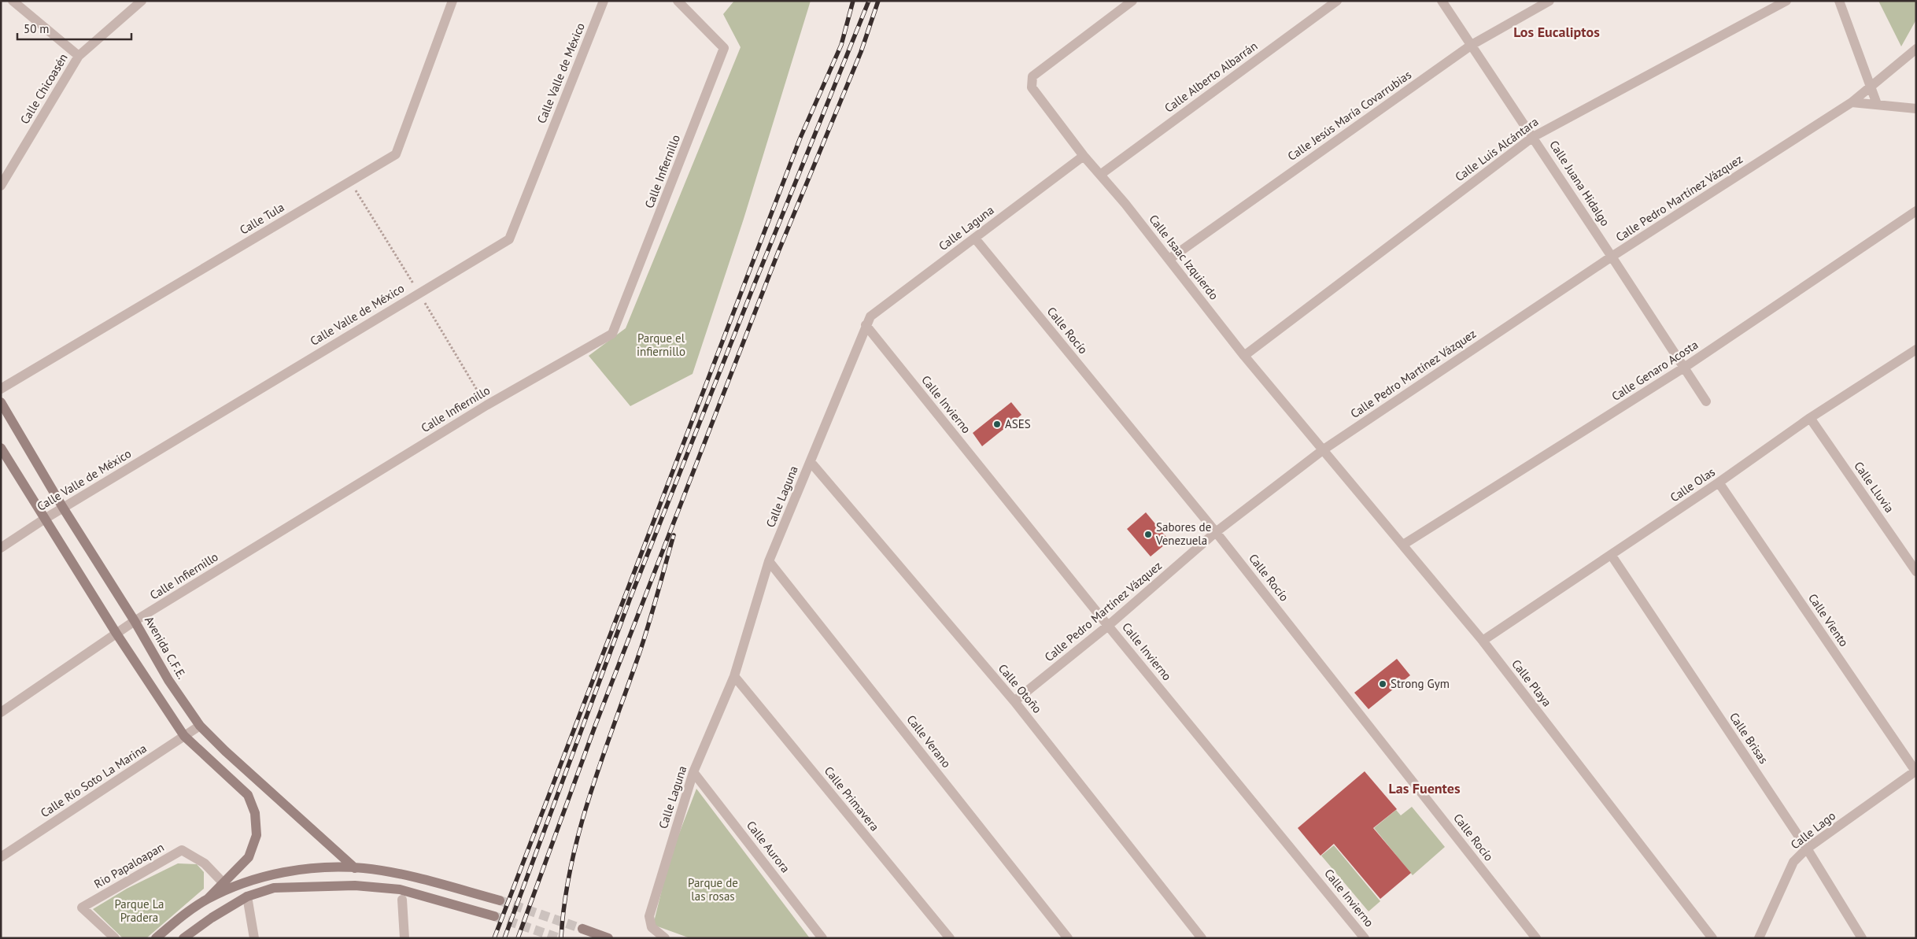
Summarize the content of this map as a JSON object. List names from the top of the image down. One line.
{"streets":{"street":["Calle Valle de México","Calle Alberto Albarrán","Calle Chicoasén","Calle Jesús María Covarrubias","Calle Luis Alcántara","Calle Infiernillo","Calle Juana Hidalgo","Calle Pedro Martínez Vázquez","Calle Tula","Calle Laguna","Calle Isaac Izquierdo","Calle Rocío","Calle Genaro Acosta","Calle Invierno","Calle Olas","Calle Lluvia","Calle Viento","Avenida C.F.E.","Calle Playa","Calle Otoño","Calle Brisas","Calle Verano","Calle Río Soto La Marina","Calle Primavera","Calle Lago","Calle Aurora","Rio Papaloapan"]},"crossings":[["Calle Valle de México","Avenida C.F.E."],["Calle Alberto Albarrán","Calle Isaac Izquierdo"],["Calle Jesús María Covarrubias","Calle Juana Hidalgo"],["Calle Jesús María Covarrubias","Calle Isaac Izquierdo"],["Calle Luis Alcántara","Calle Juana Hidalgo"],["Calle Luis Alcántara","Calle Isaac Izquierdo"],["Calle Infiernillo","Avenida C.F.E."],["Calle Juana Hidalgo","Calle Pedro Martínez Vázquez"],["Calle Juana Hidalgo","Calle Genaro Acosta"],["Calle Pedro Martínez Vázquez","Calle Isaac Izquierdo"],["Calle Pedro Martínez Vázquez","Calle Rocío"],["Calle Pedro Martínez Vázquez","Calle Invierno"],["Calle Pedro Martínez Vázquez","Calle Playa"],["Calle Pedro Martínez Vázquez","Calle Otoño"],["Calle Laguna","Calle Isaac Izquierdo"],["Calle Laguna","Calle Rocío"],["Calle Laguna","Calle Invierno"],["Calle Laguna","Calle Otoño"],["Calle Laguna","Calle Verano"],["Calle Laguna","Calle Primavera"],["Calle Laguna","Calle Aurora"],["Calle Isaac Izquierdo","Calle Playa"],["Calle Genaro Acosta","Calle Playa"],["Calle Olas","Calle Lluvia"],["Calle Olas","Calle Viento"],["Calle Olas","Calle Playa"],["Calle Olas","Calle Brisas"],["Calle Viento","Calle Lago"],["Avenida C.F.E.","Calle Río Soto La Marina"],["Calle Brisas","Calle Lago"]],"districts":["Los Eucaliptos","Las Fuentes"],"parks":["Parque el infiernillo","Parque de las rosas","Parque La Pradera"],"places":["ASES","Sabores de Venezuela","Strong Gym"],"scale_bar":"50 m"}
